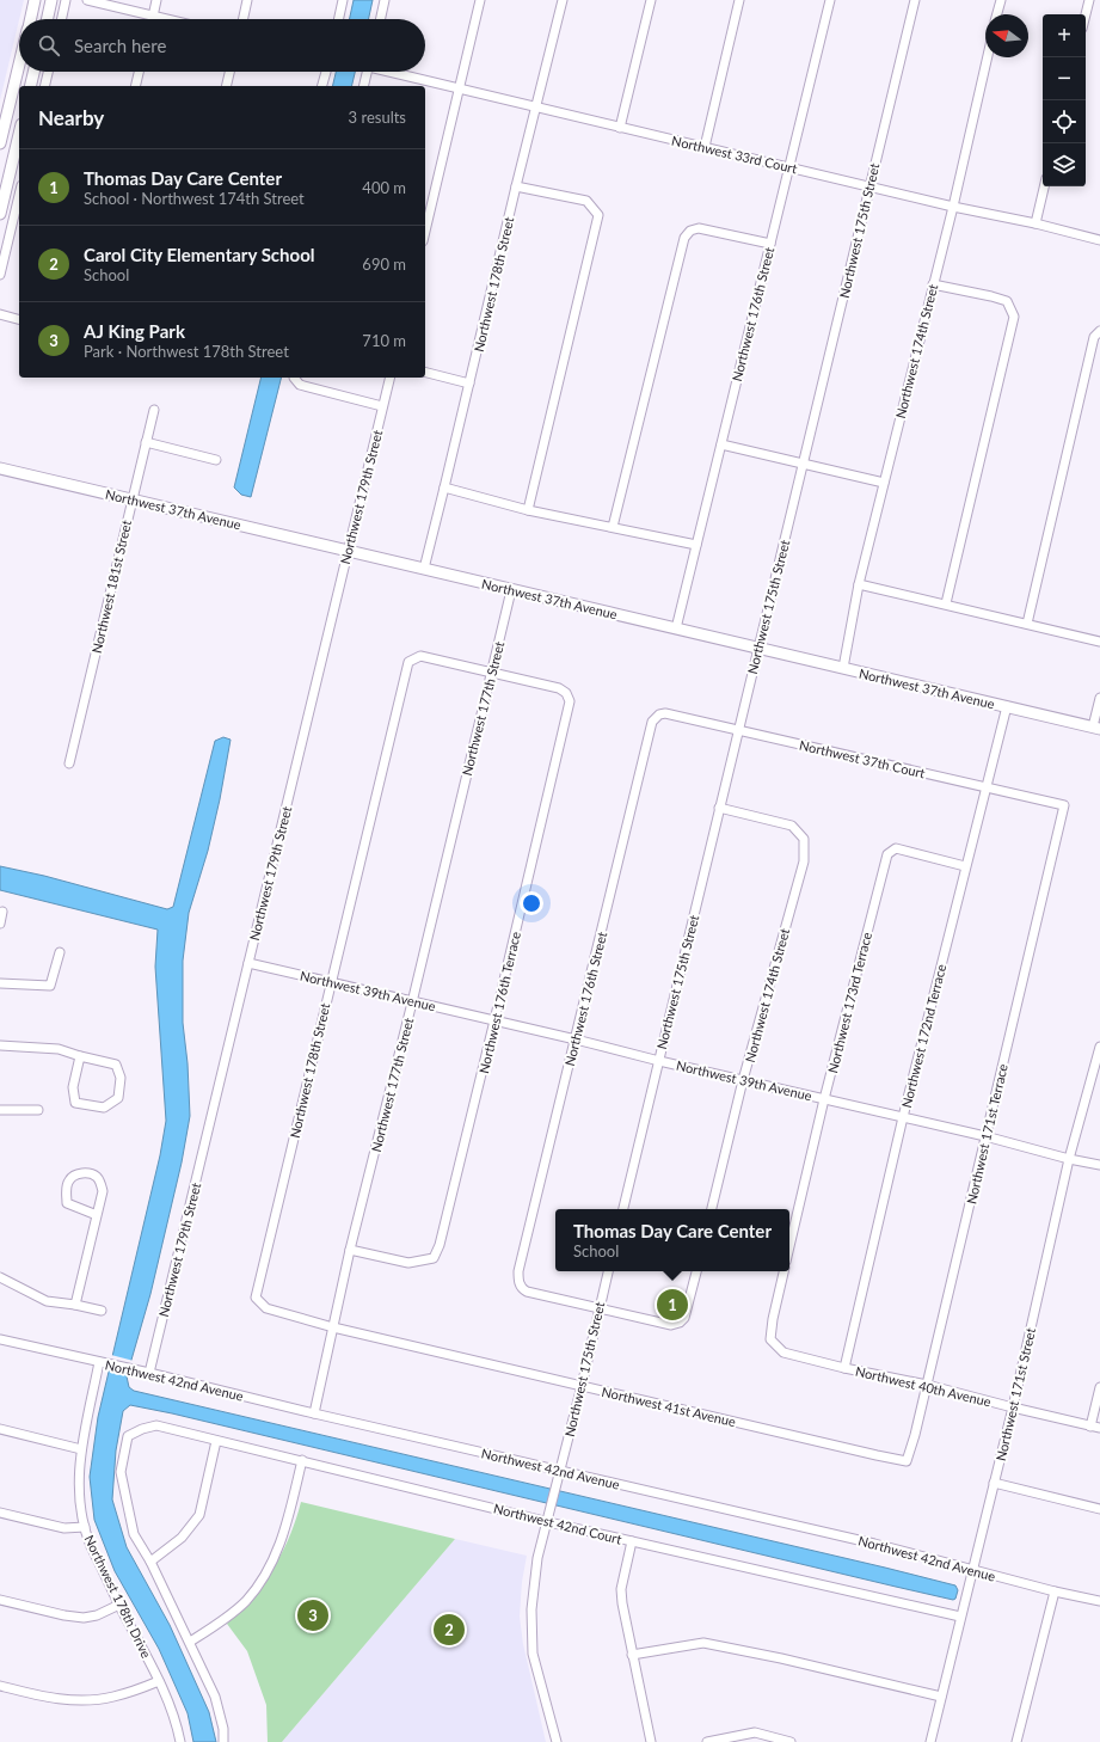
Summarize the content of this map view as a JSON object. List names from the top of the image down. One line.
{"streets":{"main road":["Northwest 37th Avenue"],"street":["Northwest 33rd Court","Northwest 175th Street","Northwest 178th Street","Northwest 176th Street","Northwest 174th Street","Northwest 179th Street","Northwest 181st Street","Northwest 177th Street","Northwest 37th Court","Northwest 39th Avenue","Northwest 176th Terrace","Northwest 173rd Terrace","Northwest 172nd Terrace","Northwest 171st Terrace","Northwest 42nd Avenue","Northwest 40th Avenue","Northwest 171st Street","Northwest 41st Avenue","Northwest 42nd Court","Northwest 178th Drive"]},"crossings":[["Northwest 33rd Court","Northwest 175th Street"],["Northwest 33rd Court","Northwest 178th Street"],["Northwest 33rd Court","Northwest 176th Street"],["Northwest 33rd Court","Northwest 174th Street"],["Northwest 175th Street","Northwest 176th Street"],["Northwest 175th Street","Northwest 174th Street"],["Northwest 175th Street","Northwest 37th Avenue"],["Northwest 175th Street","Northwest 37th Court"],["Northwest 175th Street","Northwest 39th Avenue"],["Northwest 175th Street","Northwest 42nd Avenue"],["Northwest 175th Street","Northwest 41st Avenue"],["Northwest 175th Street","Northwest 42nd Court"],["Northwest 178th Street","Northwest 37th Avenue"],["Northwest 178th Street","Northwest 177th Street"],["Northwest 178th Street","Northwest 39th Avenue"],["Northwest 178th Street","Northwest 176th Terrace"],["Northwest 178th Street","Northwest 41st Avenue"],["Northwest 176th Street","Northwest 37th Avenue"],["Northwest 176th Street","Northwest 37th Court"],["Northwest 176th Street","Northwest 39th Avenue"],["Northwest 174th Street","Northwest 37th Avenue"],["Northwest 174th Street","Northwest 39th Avenue"],["Northwest 179th Street","Northwest 37th Avenue"],["Northwest 179th Street","Northwest 39th Avenue"],["Northwest 179th Street","Northwest 42nd Avenue"],["Northwest 37th Avenue","Northwest 181st Street"],["Northwest 37th Avenue","Northwest 177th Street"],["Northwest 37th Avenue","Northwest 172nd Terrace"],["Northwest 177th Street","Northwest 39th Avenue"],["Northwest 177th Street","Northwest 176th Terrace"],["Northwest 177th Street","Northwest 42nd Avenue"],["Northwest 177th Street","Northwest 41st Avenue"],["Northwest 37th Court","Northwest 172nd Terrace"],["Northwest 37th Court","Northwest 171st Terrace"],["Northwest 39th Avenue","Northwest 176th Terrace"],["Northwest 39th Avenue","Northwest 173rd Terrace"],["Northwest 39th Avenue","Northwest 172nd Terrace"],["Northwest 39th Avenue","Northwest 171st Terrace"],["Northwest 39th Avenue","Northwest 171st Street"],["Northwest 173rd Terrace","Northwest 172nd Terrace"],["Northwest 172nd Terrace","Northwest 40th Avenue"],["Northwest 171st Terrace","Northwest 40th Avenue"],["Northwest 171st Terrace","Northwest 41st Avenue"],["Northwest 42nd Avenue","Northwest 171st Street"],["Northwest 42nd Avenue","Northwest 178th Drive"],["Northwest 40th Avenue","Northwest 171st Street"],["Northwest 171st Street","Northwest 42nd Court"]],"north":"left","page":{"map_buttons":["+","−"],"search":"Search here","heading":["Nearby","3 results"],"list":[{"mark":"1","name":"Thomas Day Care Center","note":"School · Northwest 174th Street","value":"400 m"},{"mark":"2","name":"Carol City Elementary School","note":"School","value":"690 m"},{"mark":"3","name":"AJ King Park","note":"Park · Northwest 178th Street","value":"710 m"}],"popup":["Thomas Day Care Center","School"],"pins":["1","3","2"]}}
